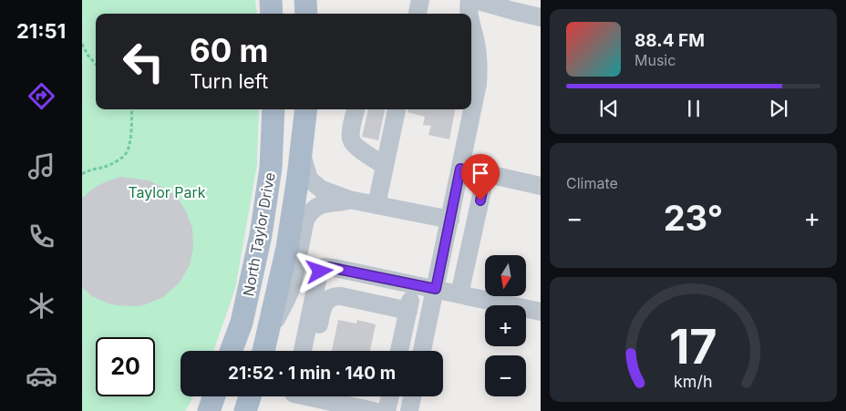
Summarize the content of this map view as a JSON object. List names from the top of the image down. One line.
{"streets":{"main road":["North Taylor Drive"]},"parks":["Taylor Park"],"north":"bottom","page":{"tabs":"21:51","turn":["60 m","Turn left"],"song":["88.4 FM","Music"],"tile":"Climate","heat":["−","23°","+"],"map_buttons":["+","−"],"limit":"20","trip":"21:52 · 1 min · 140 m","gauge":["17","km/h"]}}
